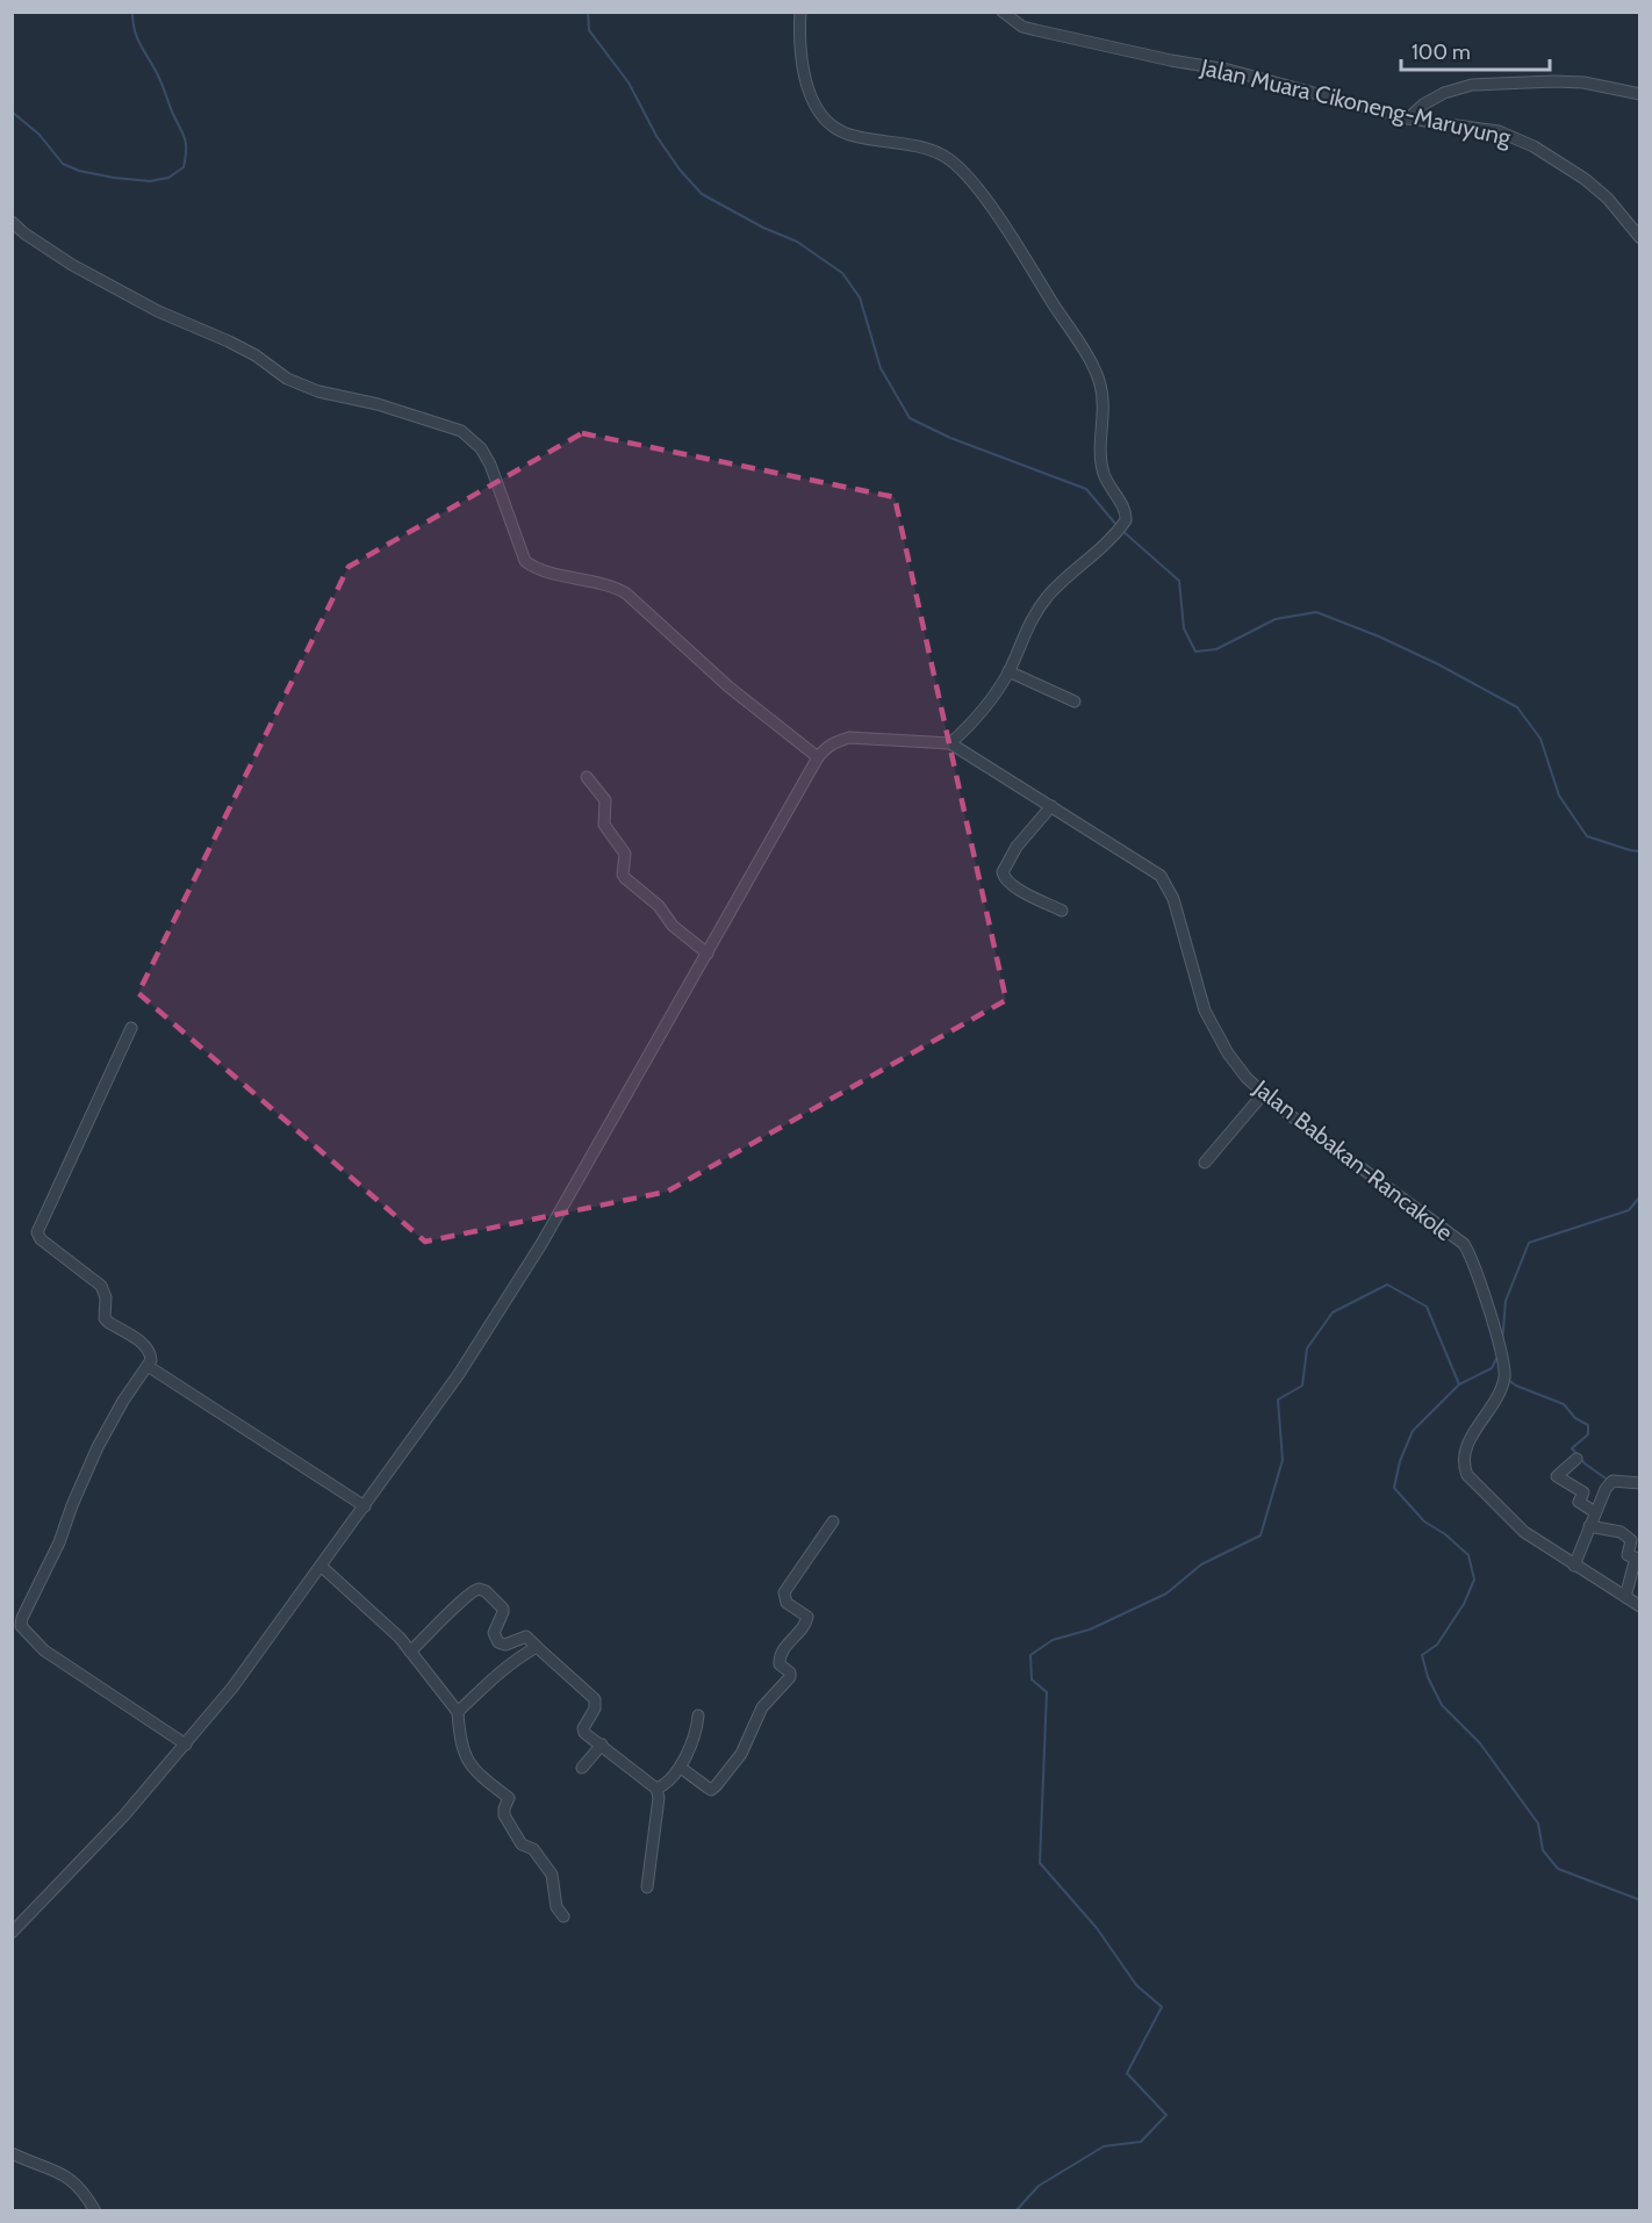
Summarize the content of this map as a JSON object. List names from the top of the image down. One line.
{"streets":{"street":["Jalan Muara Cikoneng-Maruyung","Jalan Babakan-Rancakole"]},"scale_bar":"100 m"}
